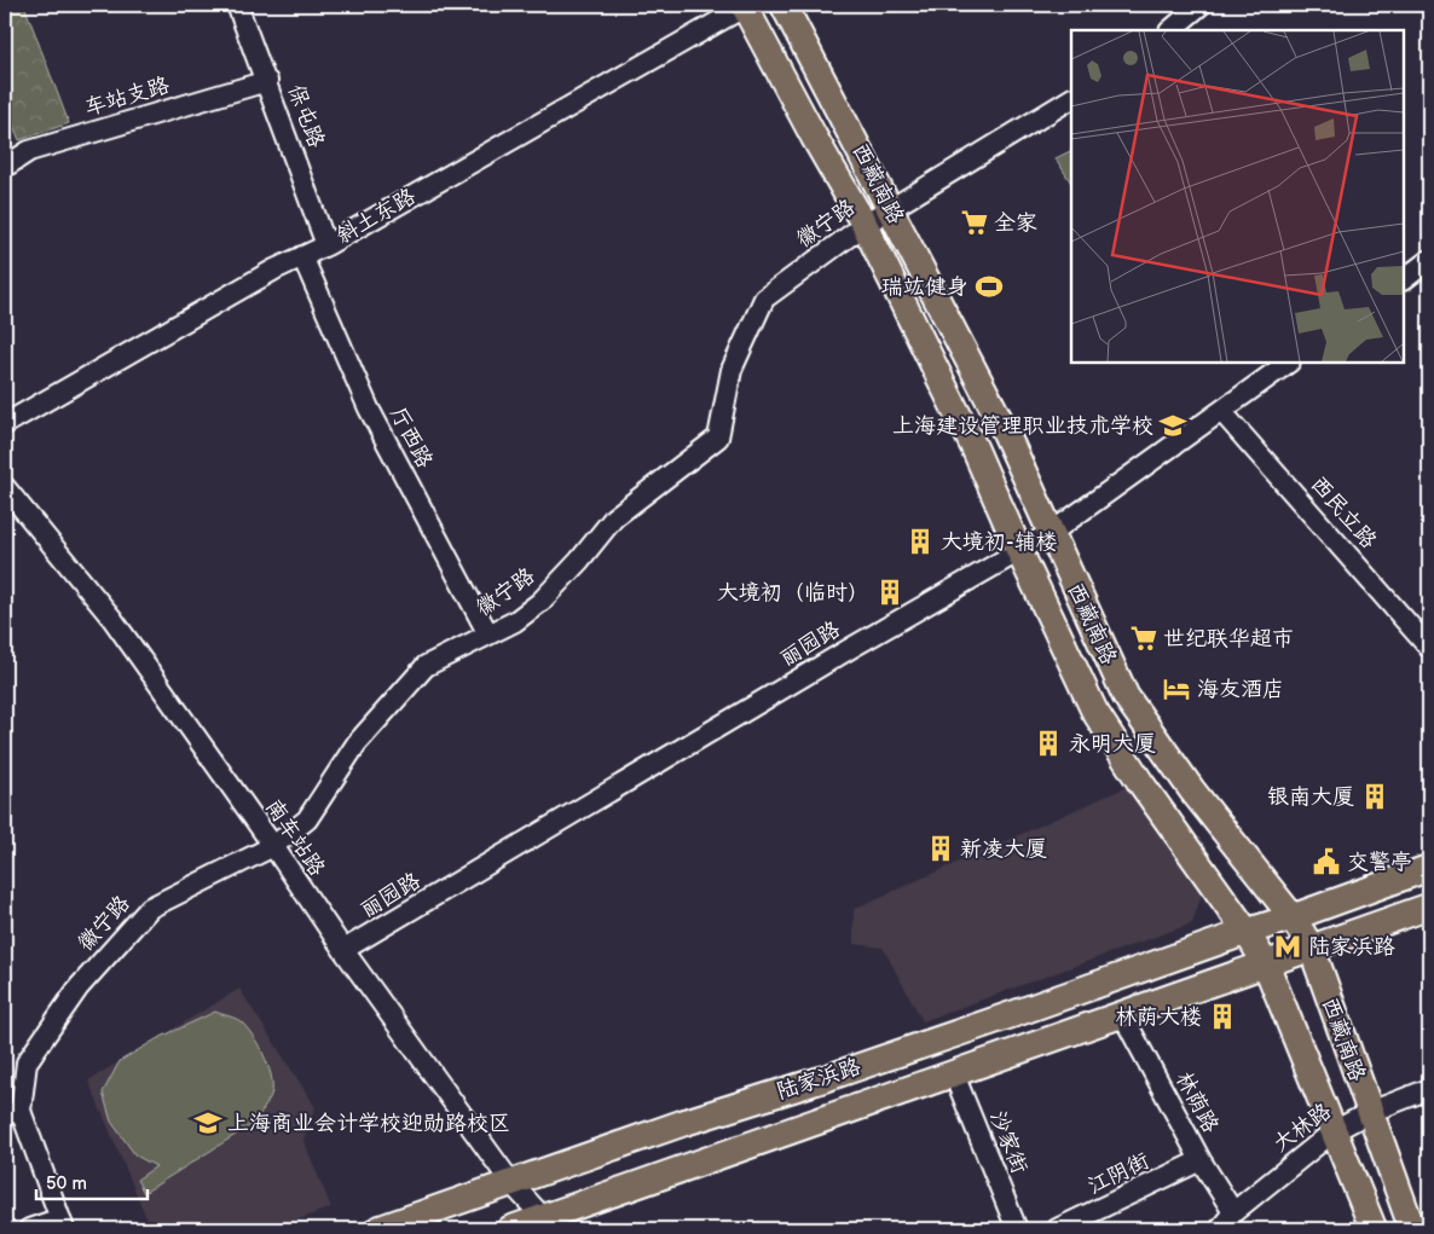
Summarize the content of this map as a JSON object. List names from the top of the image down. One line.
{"streets":{"main road":["西藏南路","陆家浜路"],"street":["车站支路","保屯路","斜土东路","徽宁路","厅西路","西民立路","丽园路","南车站路","林荫路","大林路","沙家街","江阴街"]},"crossings":[["车站支路","保屯路"],["保屯路","斜土东路"],["西藏南路","斜土东路"],["西藏南路","徽宁路"],["西藏南路","丽园路"],["西藏南路","陆家浜路"],["西藏南路","大林路"],["斜土东路","厅西路"],["徽宁路","厅西路"],["徽宁路","南车站路"],["西民立路","丽园路"],["丽园路","南车站路"],["南车站路","陆家浜路"],["陆家浜路","林荫路"],["陆家浜路","沙家街"],["林荫路","大林路"],["林荫路","江阴街"]],"places":{"supermarket":["全家","世纪联华超市"],"sports":["瑞竑健身"],"school or university":["上海建设管理职业技术学校","上海商业会计学校迎勋路校区"],"building":["大境初-辅楼","大境初（临时）","永明大厦","银南大厦","新凌大厦","林荫大楼"],"hotel":["海友酒店"],"public building":["交警亭"],"metro station":["陆家浜路"]},"scale_bar":"50 m"}
